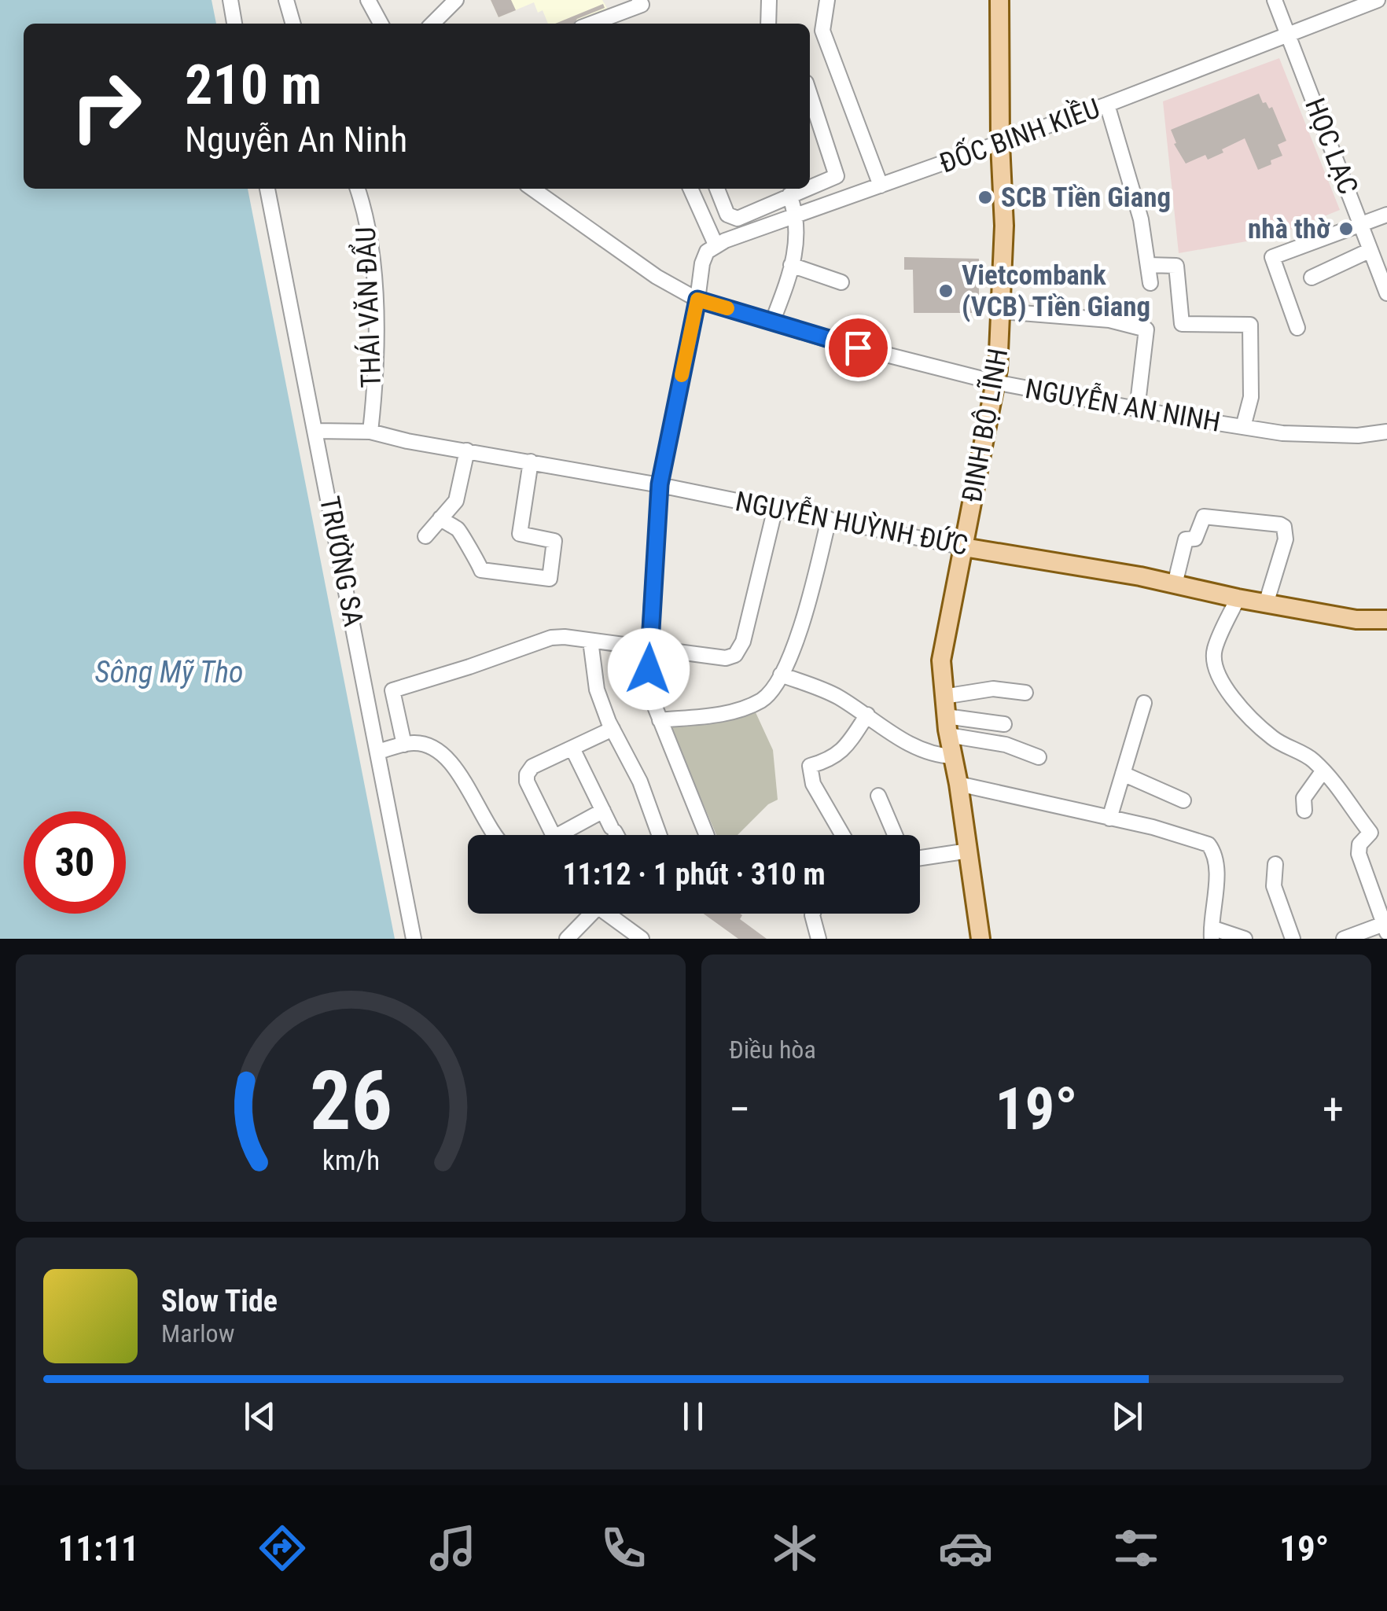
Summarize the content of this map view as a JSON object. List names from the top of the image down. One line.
{"streets":{"main road":["ĐINH BỘ LĨNH","NGUYỄN HUỲNH ĐỨC"],"street":["ĐỐC BINH KIỀU","HỌC LẠC","THÁI VĂN ĐẨU","NGUYỄN AN NINH","TRƯỜNG SA"]},"crossings":[["ĐỐC BINH KIỀU","HỌC LẠC"],["ĐỐC BINH KIỀU","ĐINH BỘ LĨNH"],["THÁI VĂN ĐẨU","NGUYỄN HUỲNH ĐỨC"],["NGUYỄN AN NINH","ĐINH BỘ LĨNH"],["ĐINH BỘ LĨNH","NGUYỄN HUỲNH ĐỨC"],["NGUYỄN HUỲNH ĐỨC","TRƯỜNG SA"]],"water":["Sông Mỹ Tho"],"places":["SCB Tiền Giang","nhà thờ","Vietcombank (VCB) Tiền Giang"],"page":{"turn":["210 m","Nguyễn An Ninh"],"limit":"30","trip":"11:12 · 1 phút · 310 m","tile":"Điều hòa","heat":["−","19°","+"],"song":["Slow Tide","Marlow"],"tabs":["11:11","19°"],"gauge":["26","km/h"]}}
